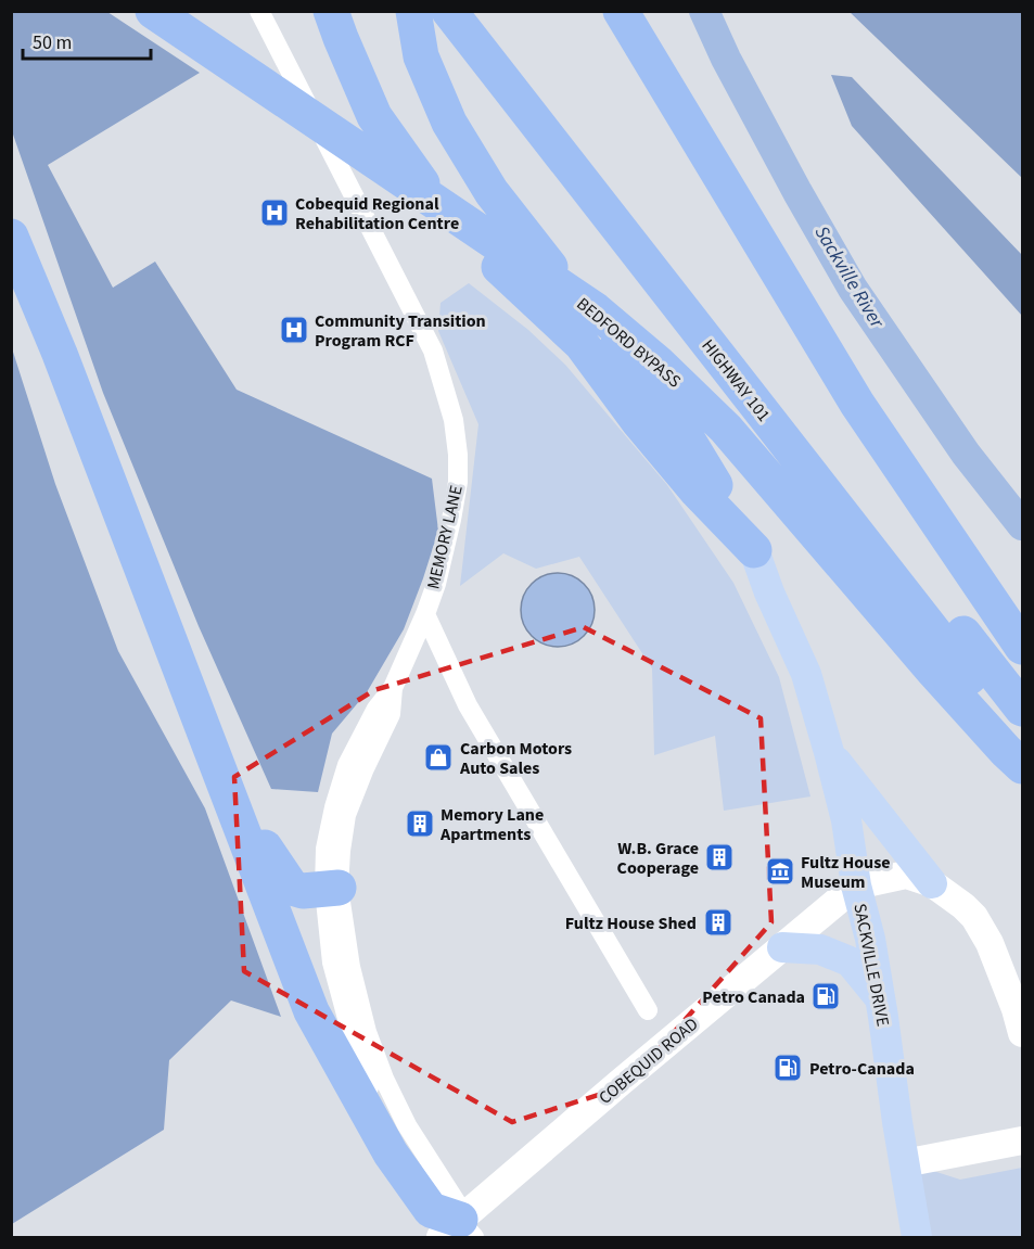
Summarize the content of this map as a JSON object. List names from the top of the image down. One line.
{"streets":{"highway":["BEDFORD BYPASS","HIGHWAY 101"],"main road":["SACKVILLE DRIVE","COBEQUID ROAD"],"street":["MEMORY LANE"]},"crossings":[["SACKVILLE DRIVE","COBEQUID ROAD"]],"water":["Sackville River"],"places":{"hospital":["Cobequid Regional Rehabilitation Centre","Community Transition Program RCF"],"shop":["Carbon Motors Auto Sales"],"building":["Memory Lane Apartments","W.B. Grace Cooperage","Fultz House Shed"],"museum":["Fultz House Museum"],"fuel station":["Petro Canada","Petro-Canada"]},"scale_bar":"50 m"}
